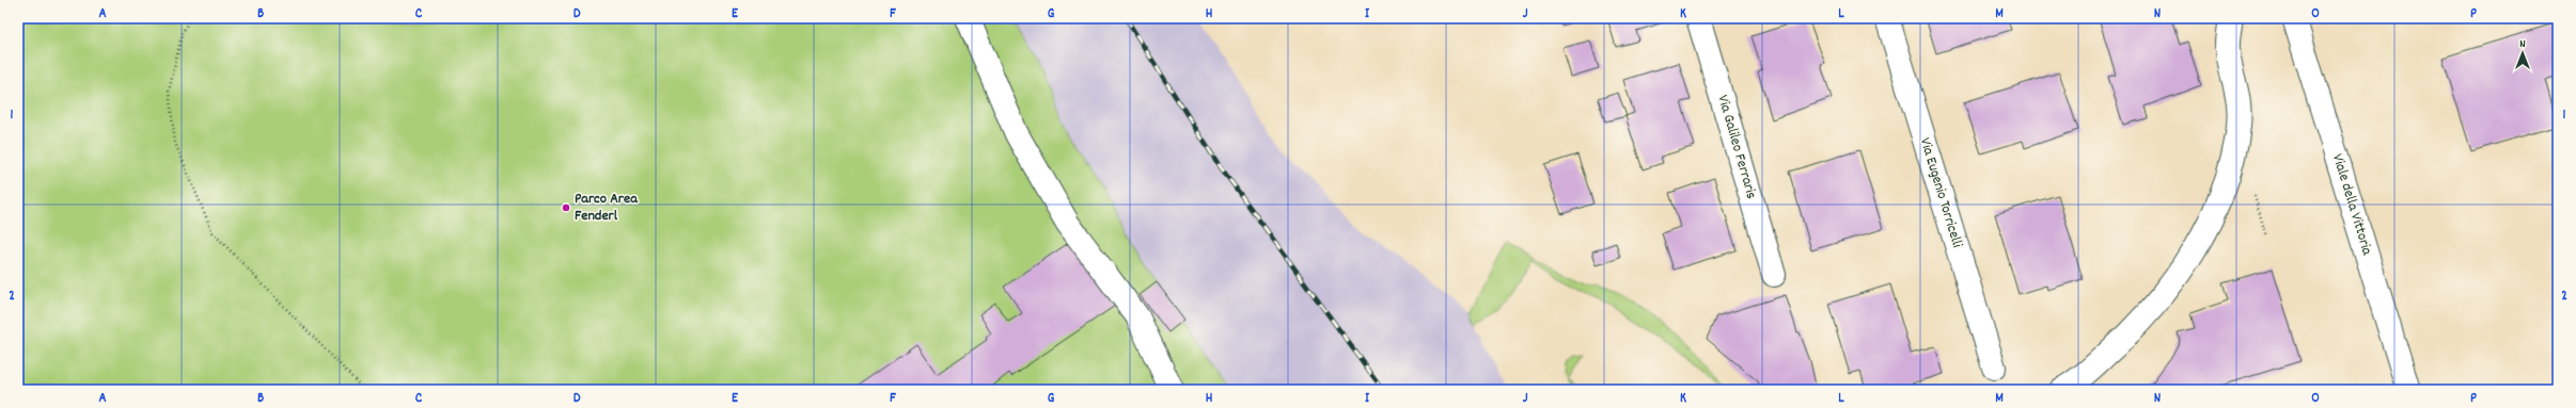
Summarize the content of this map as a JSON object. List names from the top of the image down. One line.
{"streets":{"street":["Via Galileo Ferraris","Via Eugenio Torricelli","Viale della Vittoria"]},"places":["Parco Area Fenderl"],"north":"top","grid":{"columns":["A","B","C","D","E","F","G","H","I","J","K","L","M","N","O","P"],"rows":["1","2"]}}
